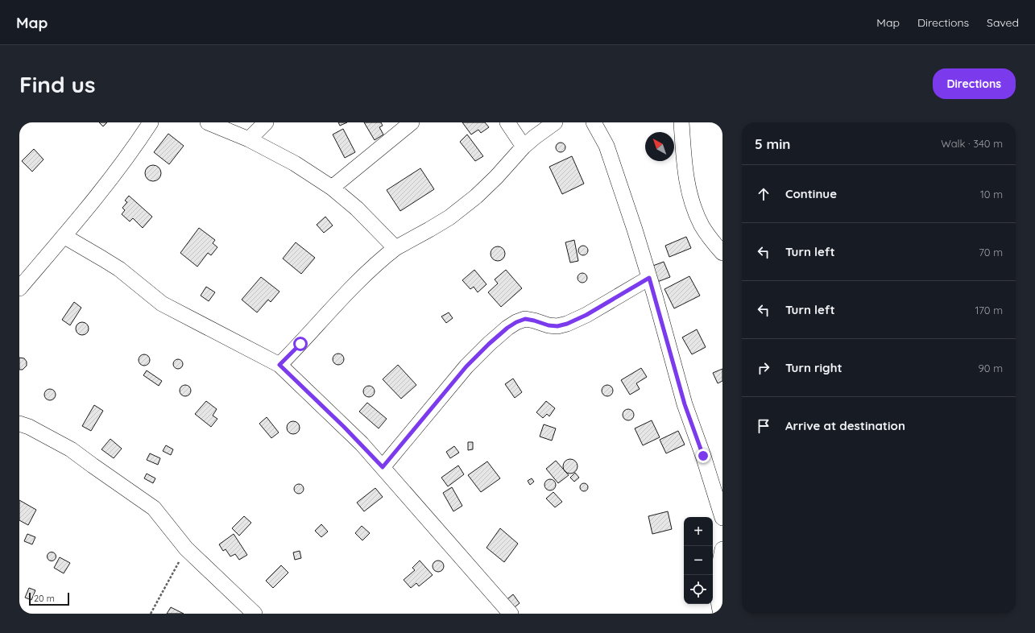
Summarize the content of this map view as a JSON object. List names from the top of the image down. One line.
{"scale_bar":"20 m","north":"top left","page":{"header":"Map","nav":["Map","Directions","Saved"],"buttons":"Directions","title":"Find us","heading":["5 min","Walk · 340 m"],"list":[["Continue","10 m"],["Turn left","70 m"],["Turn left","170 m"],["Turn right","90 m"],"Arrive at destination"],"map_buttons":["+","−"],"scale":"20 m"}}
